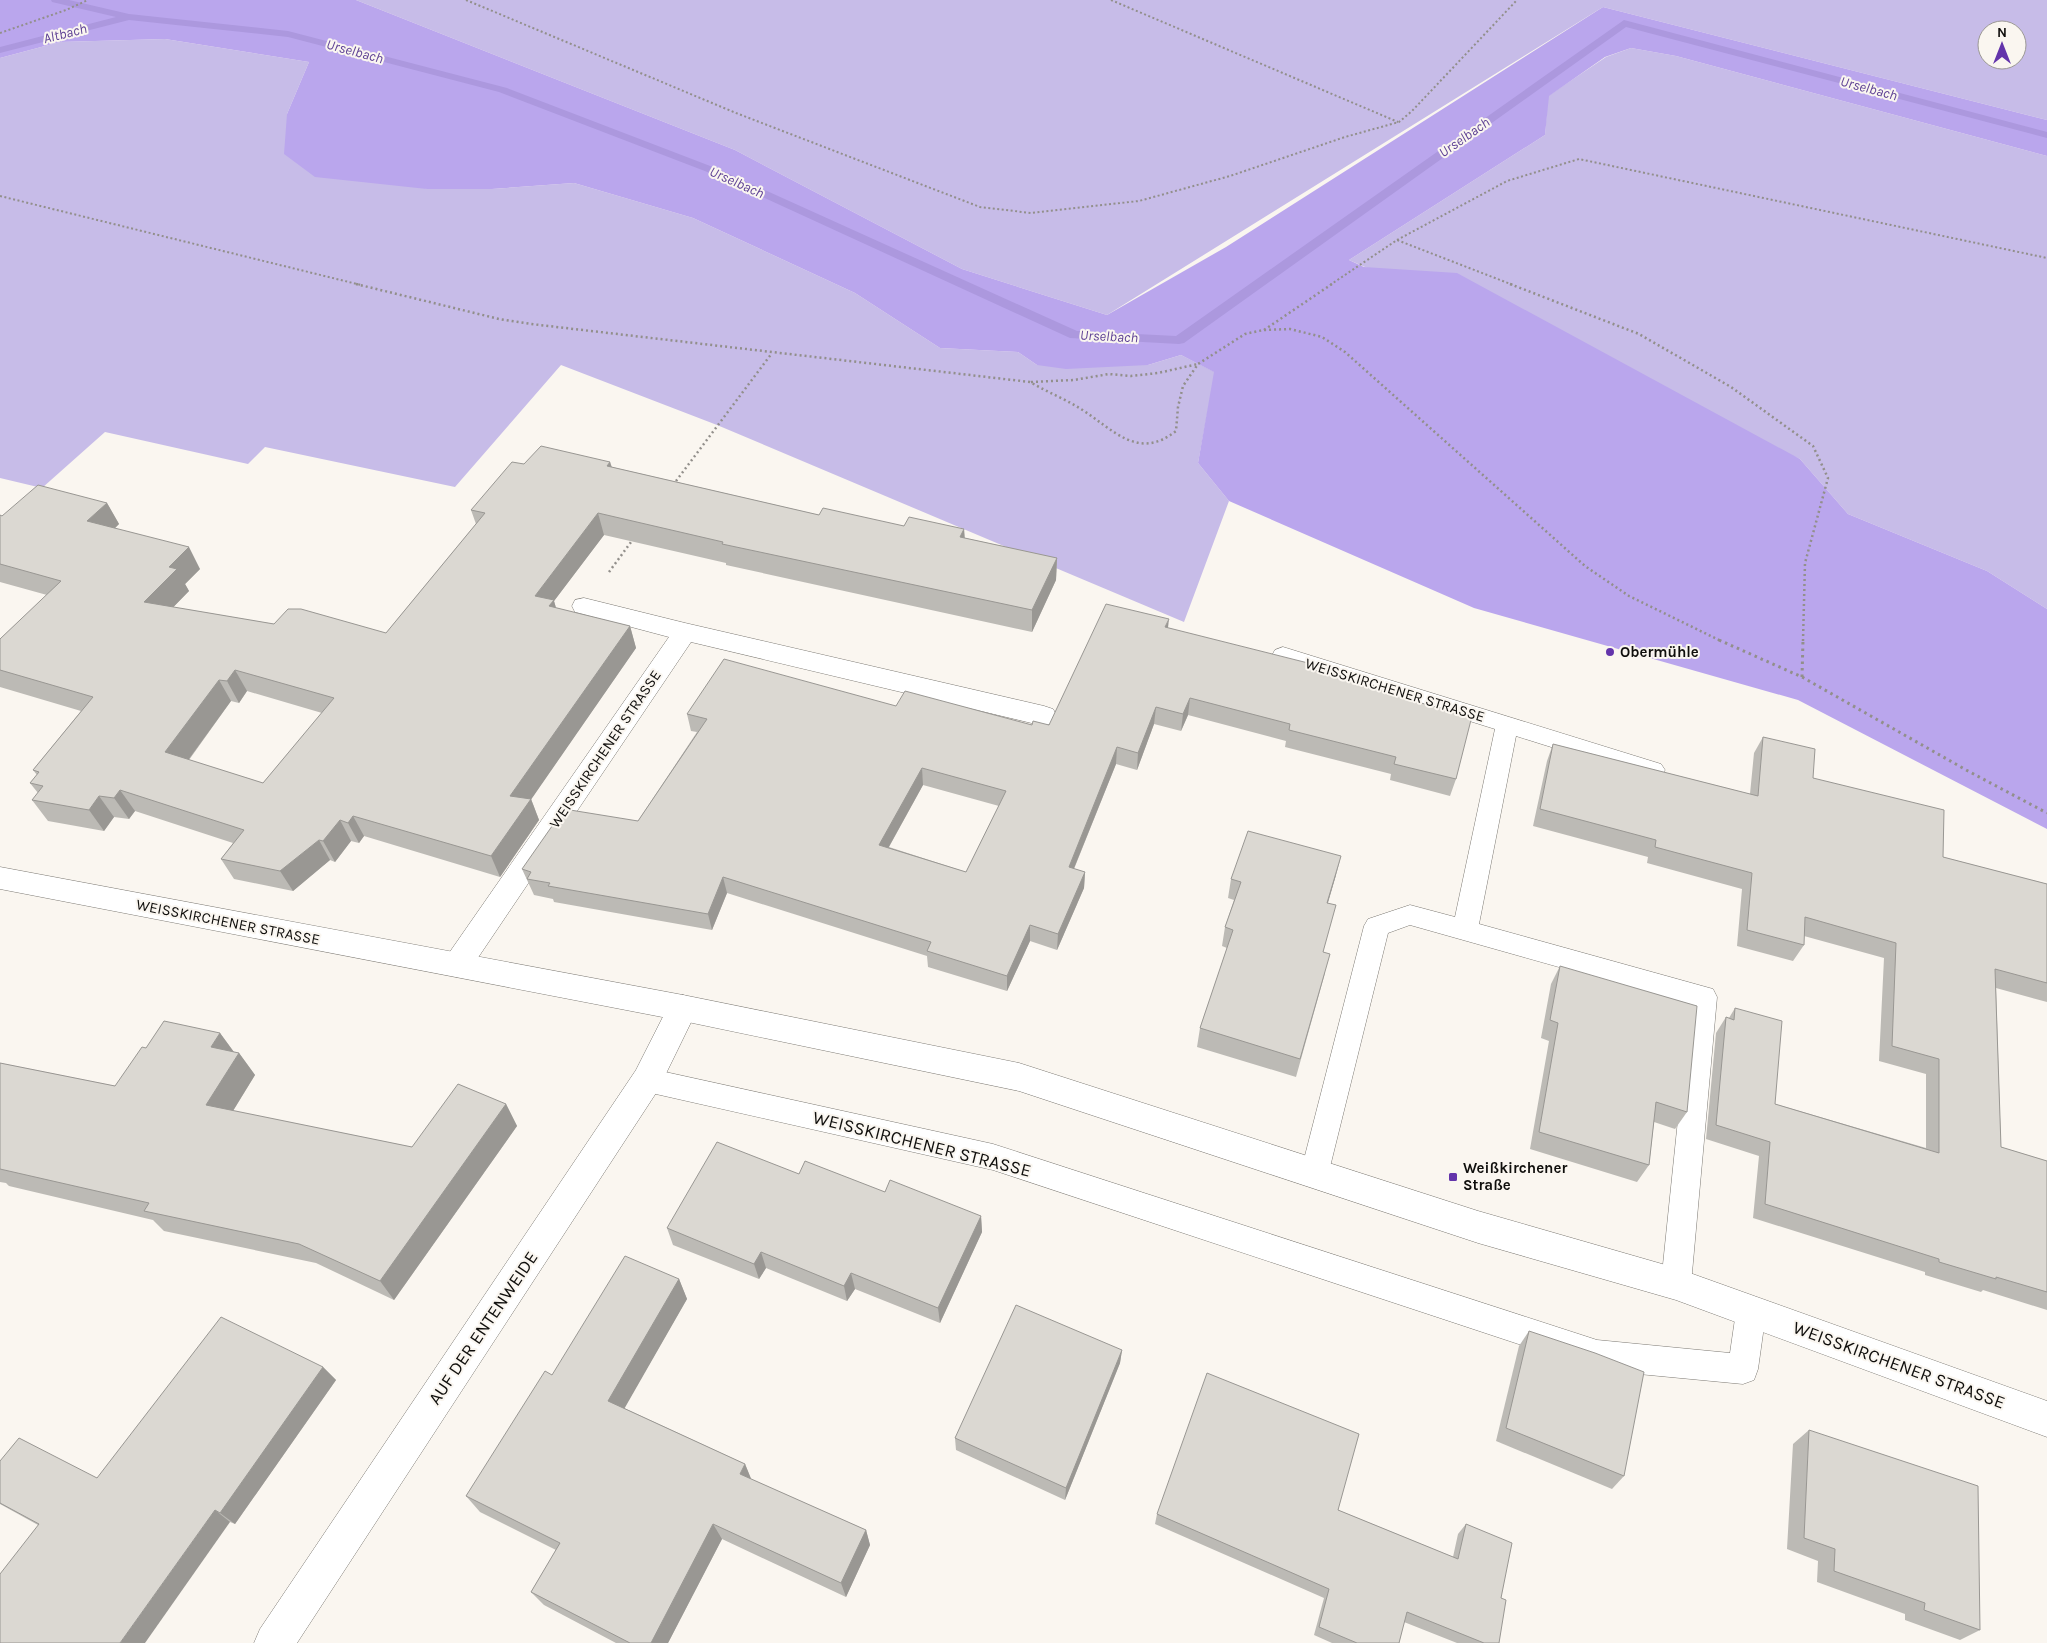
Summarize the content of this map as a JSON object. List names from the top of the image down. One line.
{"streets":{"street":["WEISSKIRCHENER STRASSE","AUF DER ENTENWEIDE"]},"crossings":[["WEISSKIRCHENER STRASSE","AUF DER ENTENWEIDE"]],"water":["Altbach","Urselbach"],"places":{"other":["Obermühle"],"transit":["Weißkirchener Straße"]},"north":"top"}
